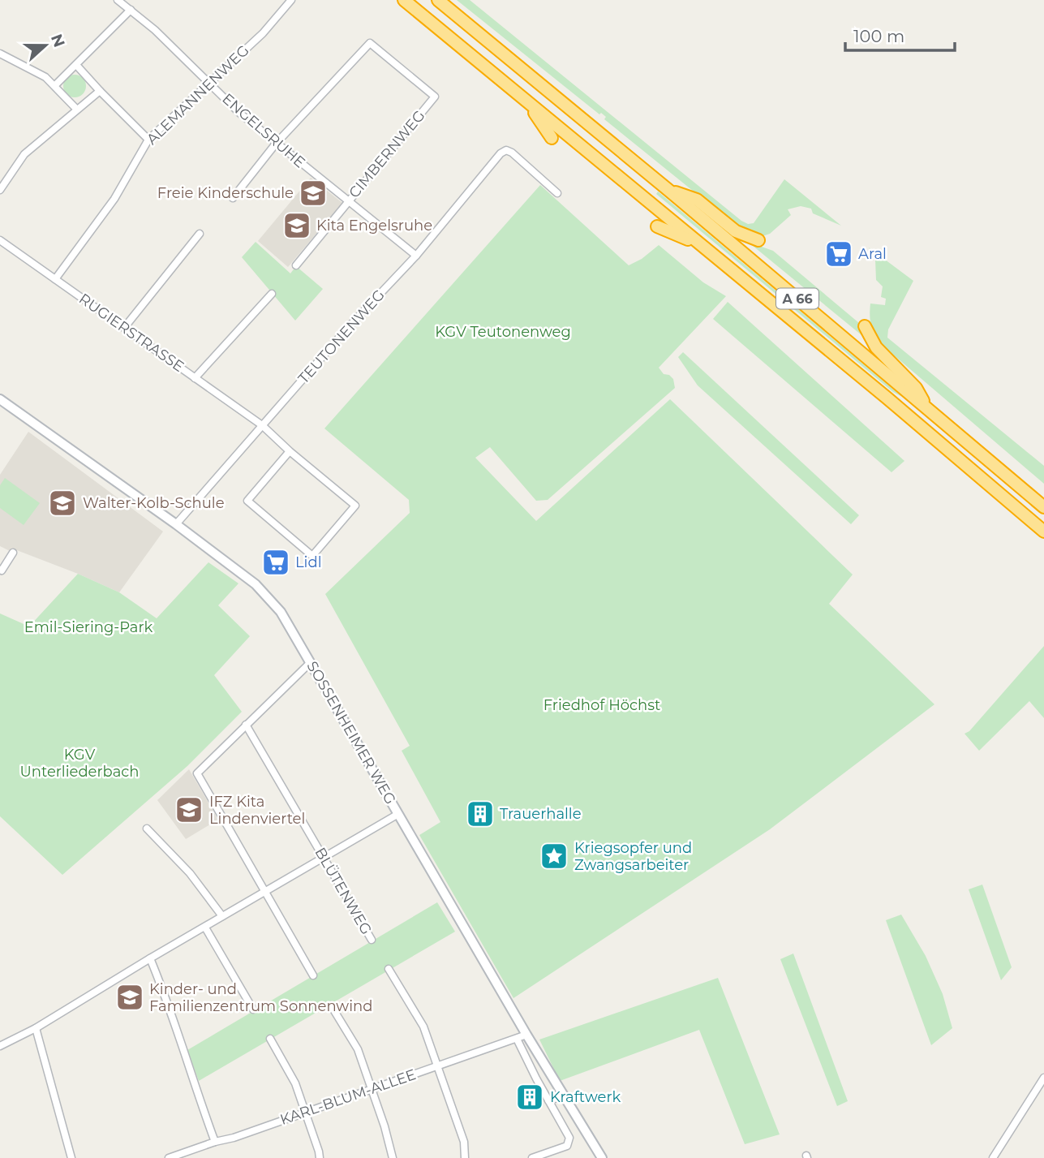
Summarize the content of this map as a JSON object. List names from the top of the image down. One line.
{"streets":{"highway":["A 66"],"street":["ALEMANNENWEG","ENGELSRUHE","CIMBERNWEG","RUGIERSTRASSE","TEUTONENWEG","SOSSENHEIMER WEG","BLÜTENWEG","KARL-BLUM-ALLEE"]},"crossings":[["ALEMANNENWEG","ENGELSRUHE"],["ALEMANNENWEG","RUGIERSTRASSE"],["ENGELSRUHE","CIMBERNWEG"],["ENGELSRUHE","TEUTONENWEG"],["RUGIERSTRASSE","TEUTONENWEG"],["TEUTONENWEG","SOSSENHEIMER WEG"],["SOSSENHEIMER WEG","KARL-BLUM-ALLEE"]],"parks":["KGV Teutonenweg","Emil-Siering-Park","Friedhof Höchst","KGV Unterliederbach"],"places":{"school or university":["Freie Kinderschule","Kita Engelsruhe","Walter-Kolb-Schule","IFZ Kita Lindenviertel","Kinder- und Familienzentrum Sonnenwind"],"supermarket":["Aral","Lidl"],"building":["Trauerhalle","Kraftwerk"],"place":["Kriegsopfer und Zwangsarbeiter"]},"scale_bar":"100 m","north":"right"}
